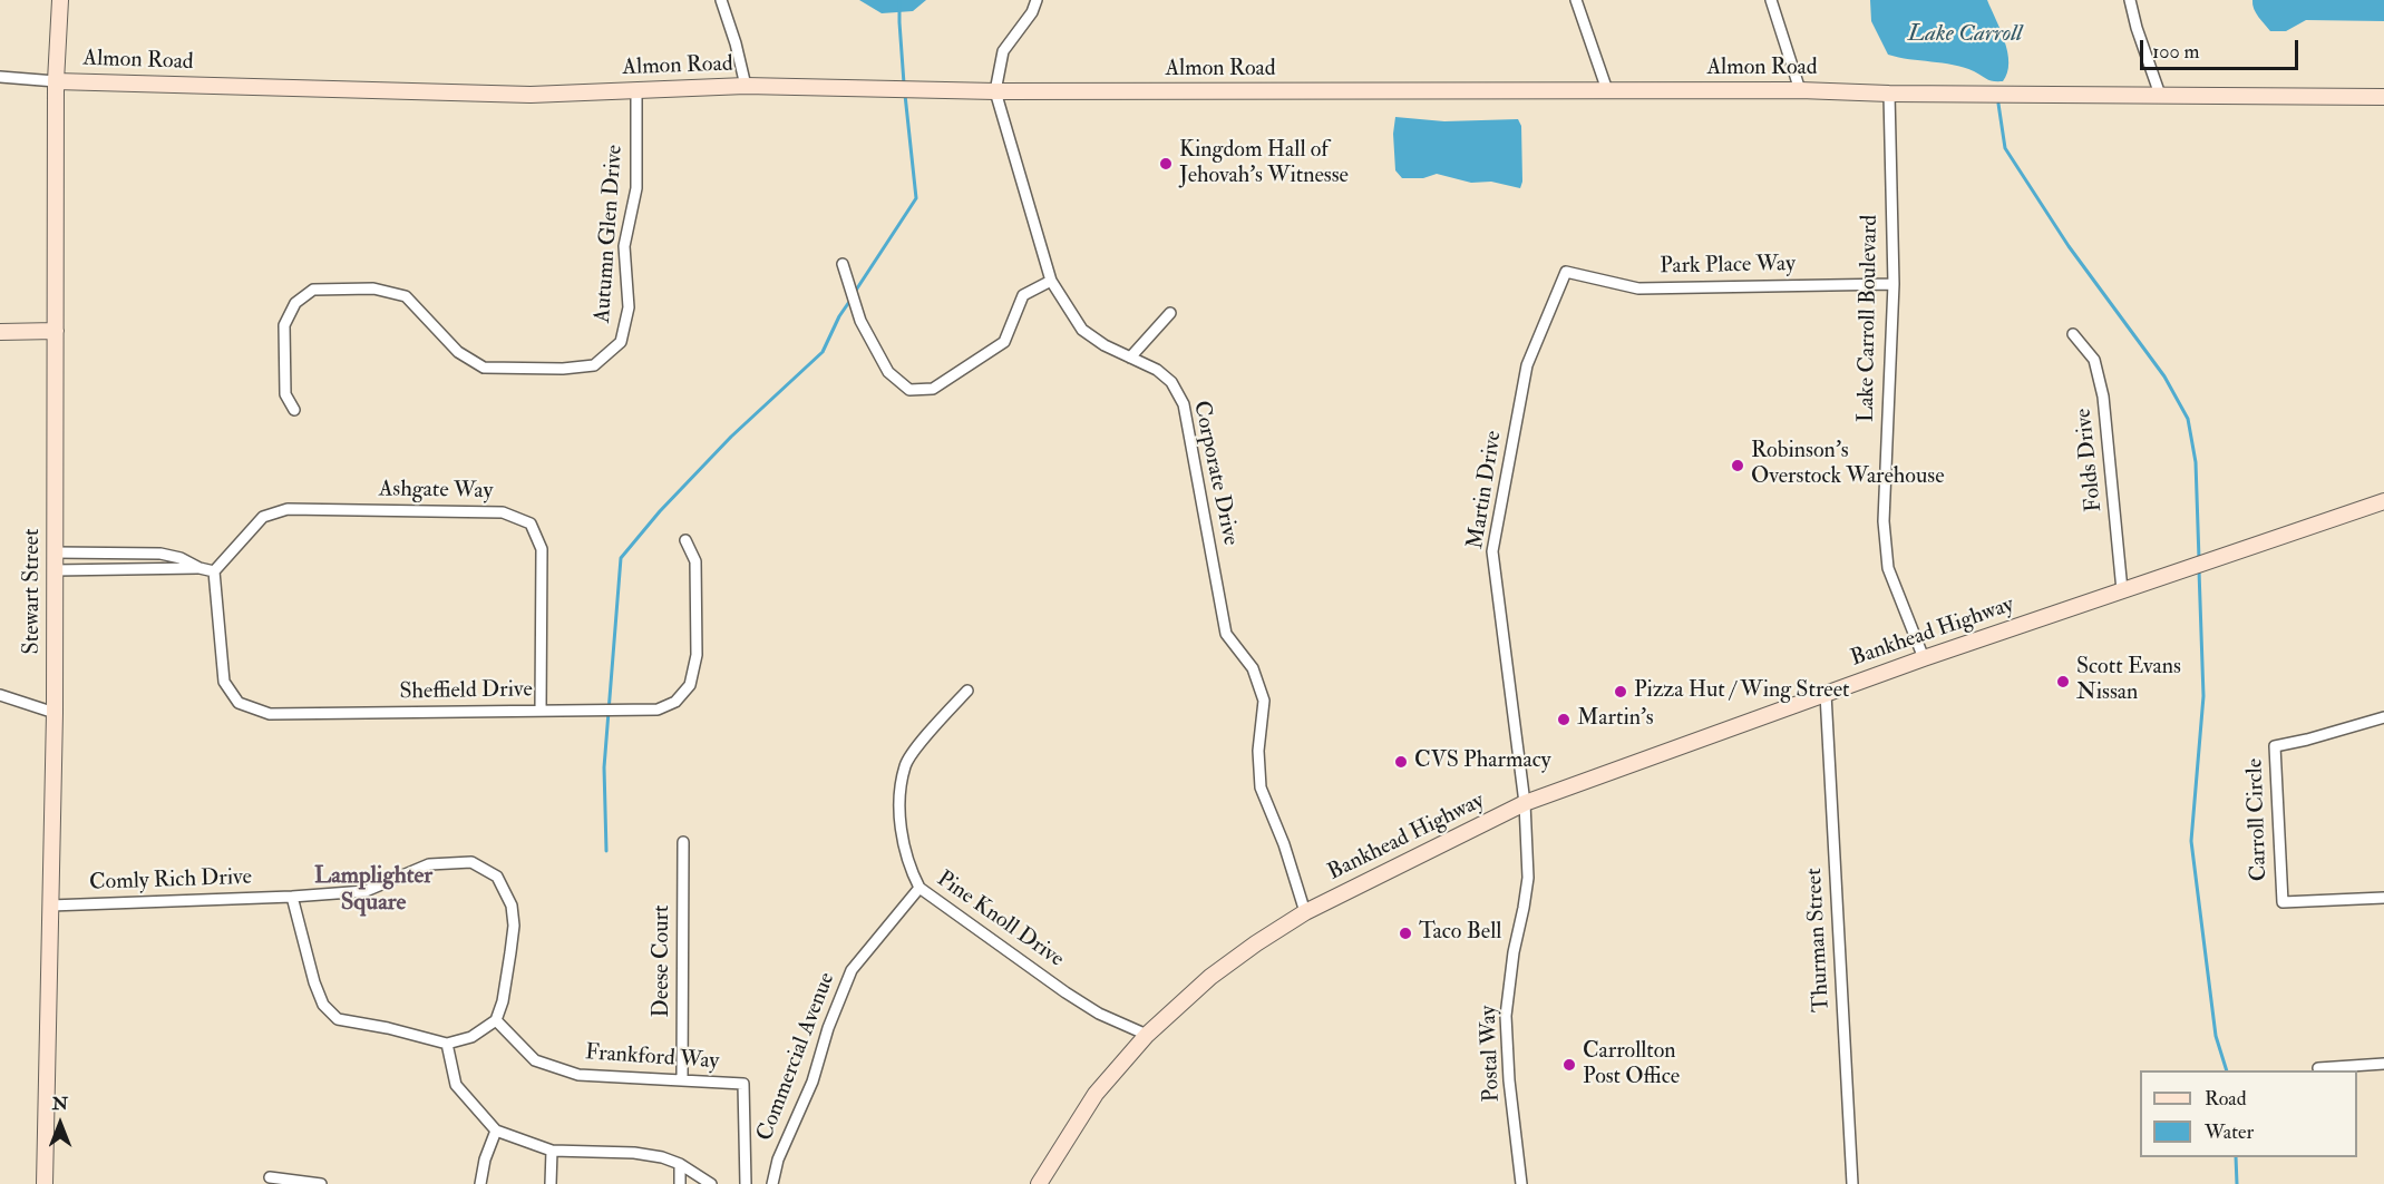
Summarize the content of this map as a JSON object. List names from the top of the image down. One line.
{"streets":{"street":["Almon Road","Autumn Glen Drive","Park Place Way","Lake Carroll Boulevard","Folds Drive","Corporate Drive","Martin Drive","Ashgate Way","Stewart Street","Bankhead Highway","Sheffield Drive","Carroll Circle","Comly Rich Drive","Pine Knoll Drive","Thurman Street","Deese Court","Postal Way","Commercial Avenue","Frankford Way"]},"crossings":[["Almon Road","Autumn Glen Drive"],["Almon Road","Lake Carroll Boulevard"],["Almon Road","Corporate Drive"],["Almon Road","Stewart Street"],["Park Place Way","Lake Carroll Boulevard"],["Park Place Way","Martin Drive"],["Lake Carroll Boulevard","Bankhead Highway"],["Folds Drive","Bankhead Highway"],["Corporate Drive","Bankhead Highway"],["Martin Drive","Bankhead Highway"],["Martin Drive","Postal Way"],["Ashgate Way","Sheffield Drive"],["Stewart Street","Comly Rich Drive"],["Bankhead Highway","Pine Knoll Drive"],["Bankhead Highway","Thurman Street"],["Bankhead Highway","Postal Way"],["Comly Rich Drive","Frankford Way"],["Pine Knoll Drive","Commercial Avenue"],["Deese Court","Frankford Way"]],"districts":["Lamplighter Square"],"water":["Lake Carroll"],"places":["Kingdom Hall of Jehovah’s Witnesse","Robinson's Overstock Warehouse","Scott Evans Nissan","Pizza Hut / Wing Street","Martin's","CVS Pharmacy","Taco Bell","Carrollton Post Office"],"legend":["Road","Water"],"scale_bar":"100 m","north":"top"}
